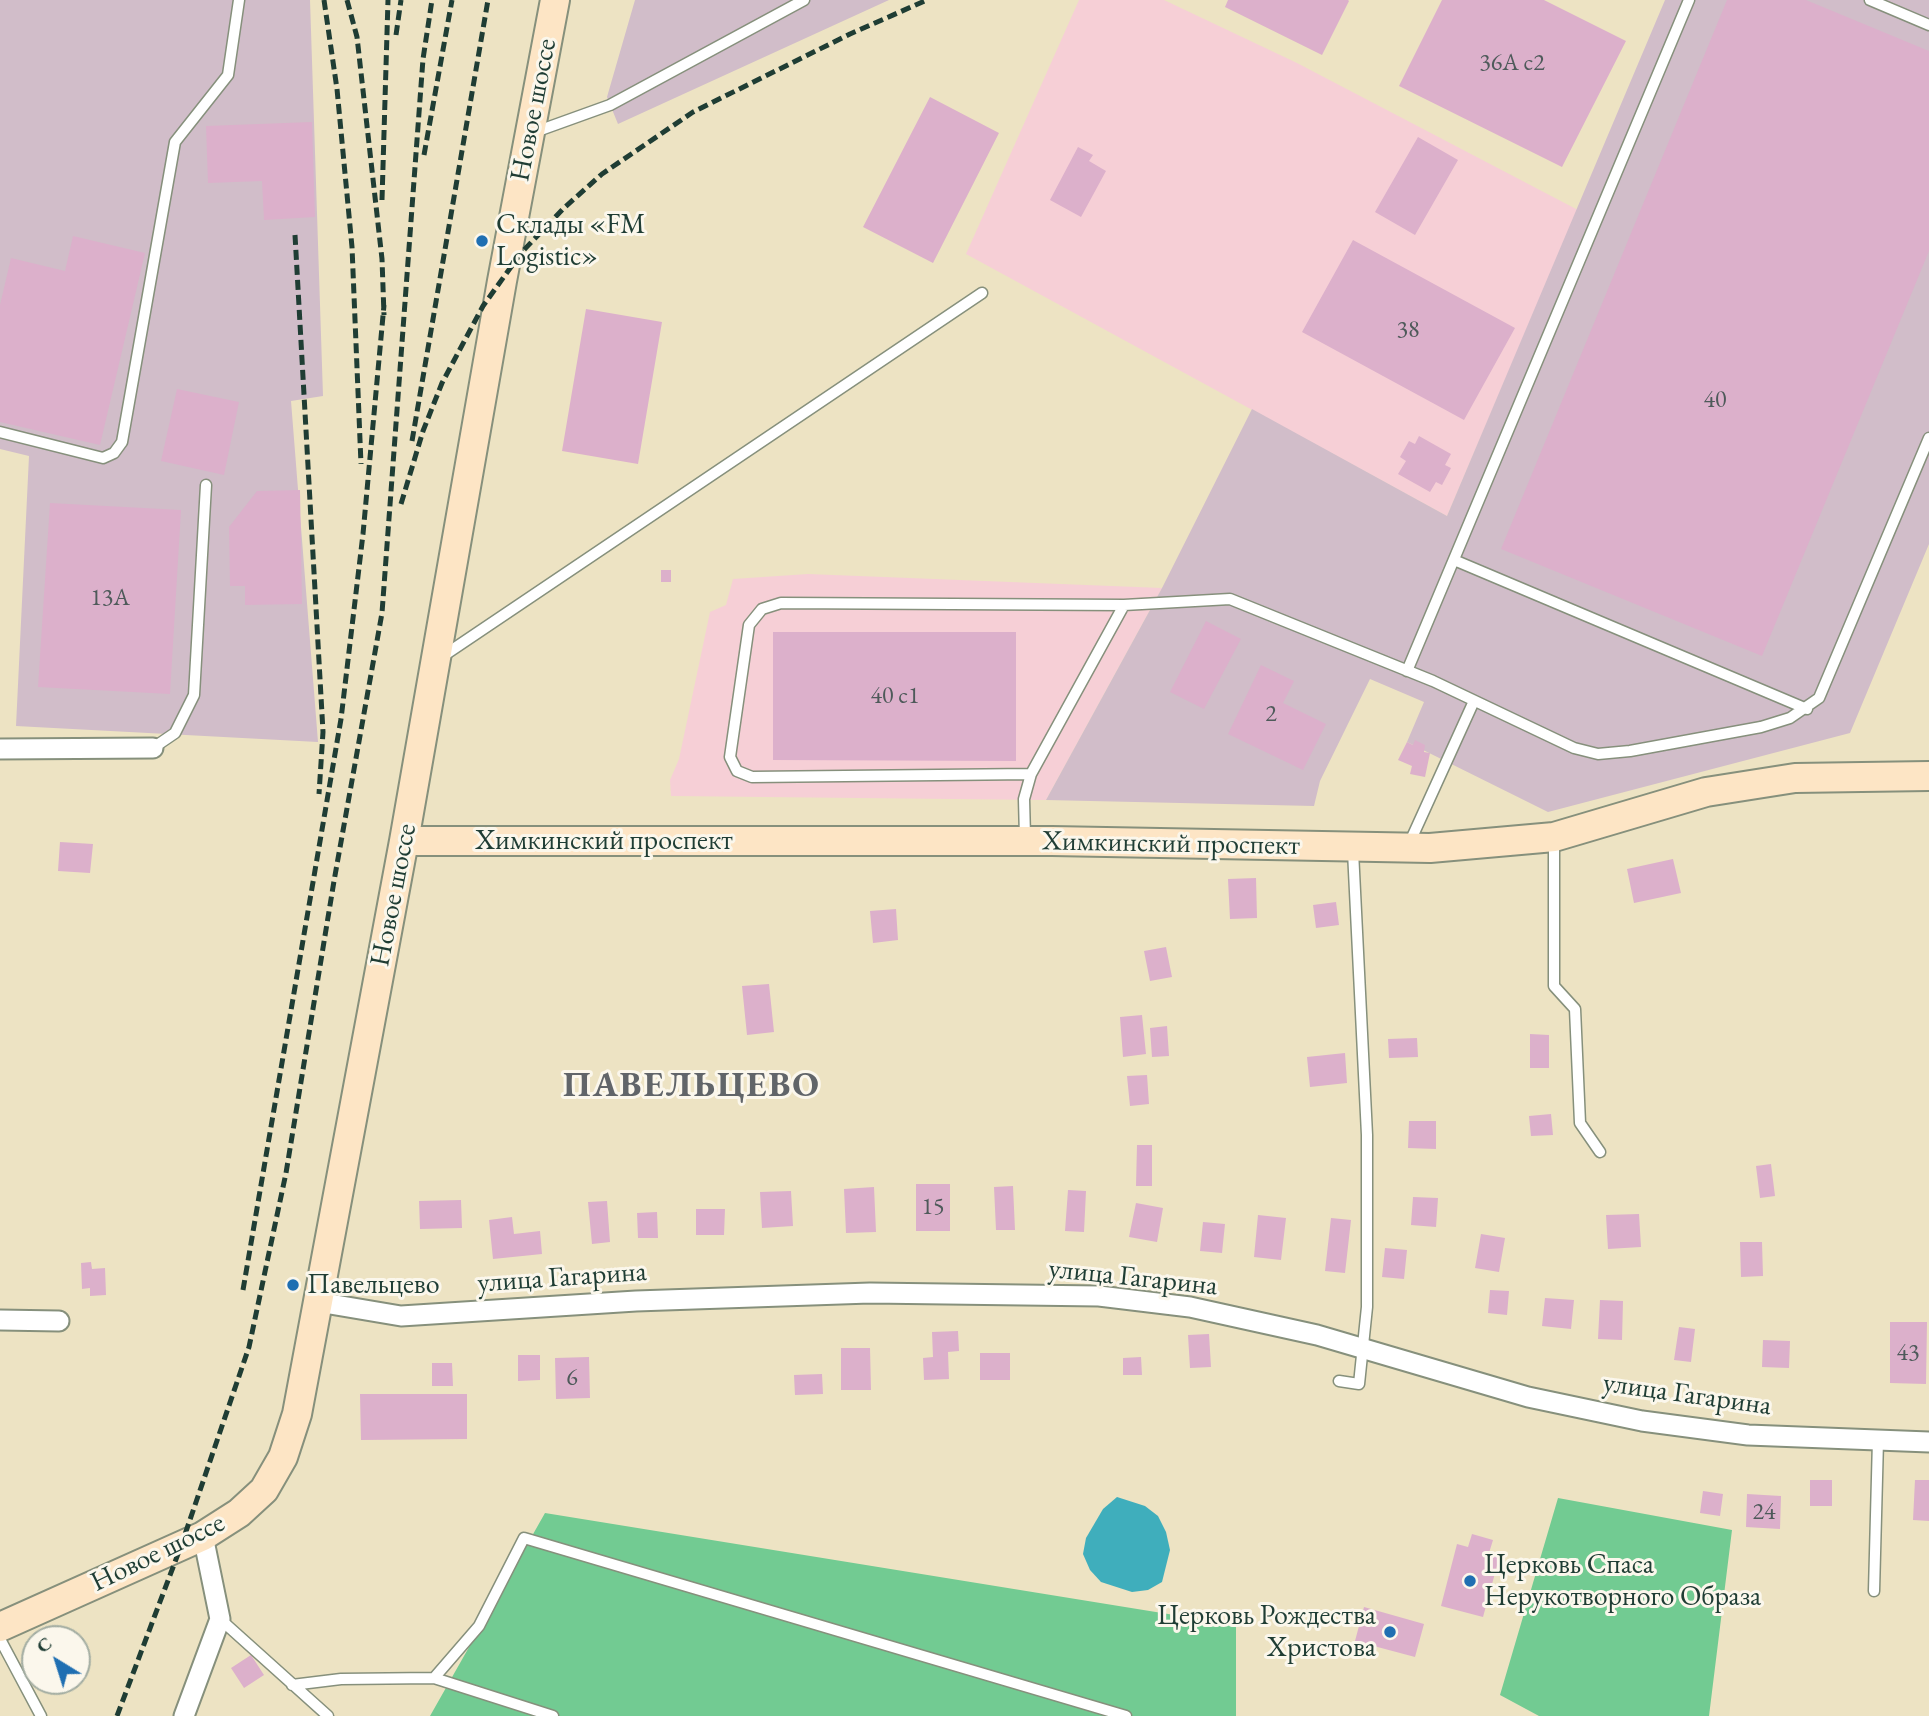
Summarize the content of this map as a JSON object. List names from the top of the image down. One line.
{"streets":{"main road":["Новое шоссе","Химкинский проспект"],"street":["улица Гагарина"]},"crossings":[["Новое шоссе","Химкинский проспект"],["Новое шоссе","улица Гагарина"]],"districts":["ПАВЕЛЬЦЕВО"],"places":["Склады «FM Logistic»","Павельцево","Церковь Спаса Нерукотворного Образа","Церковь Рождества Христова"],"house_numbers":["36А с2","38","40","13А","40 с1","2","15","43","6","24"],"north":"top left"}
